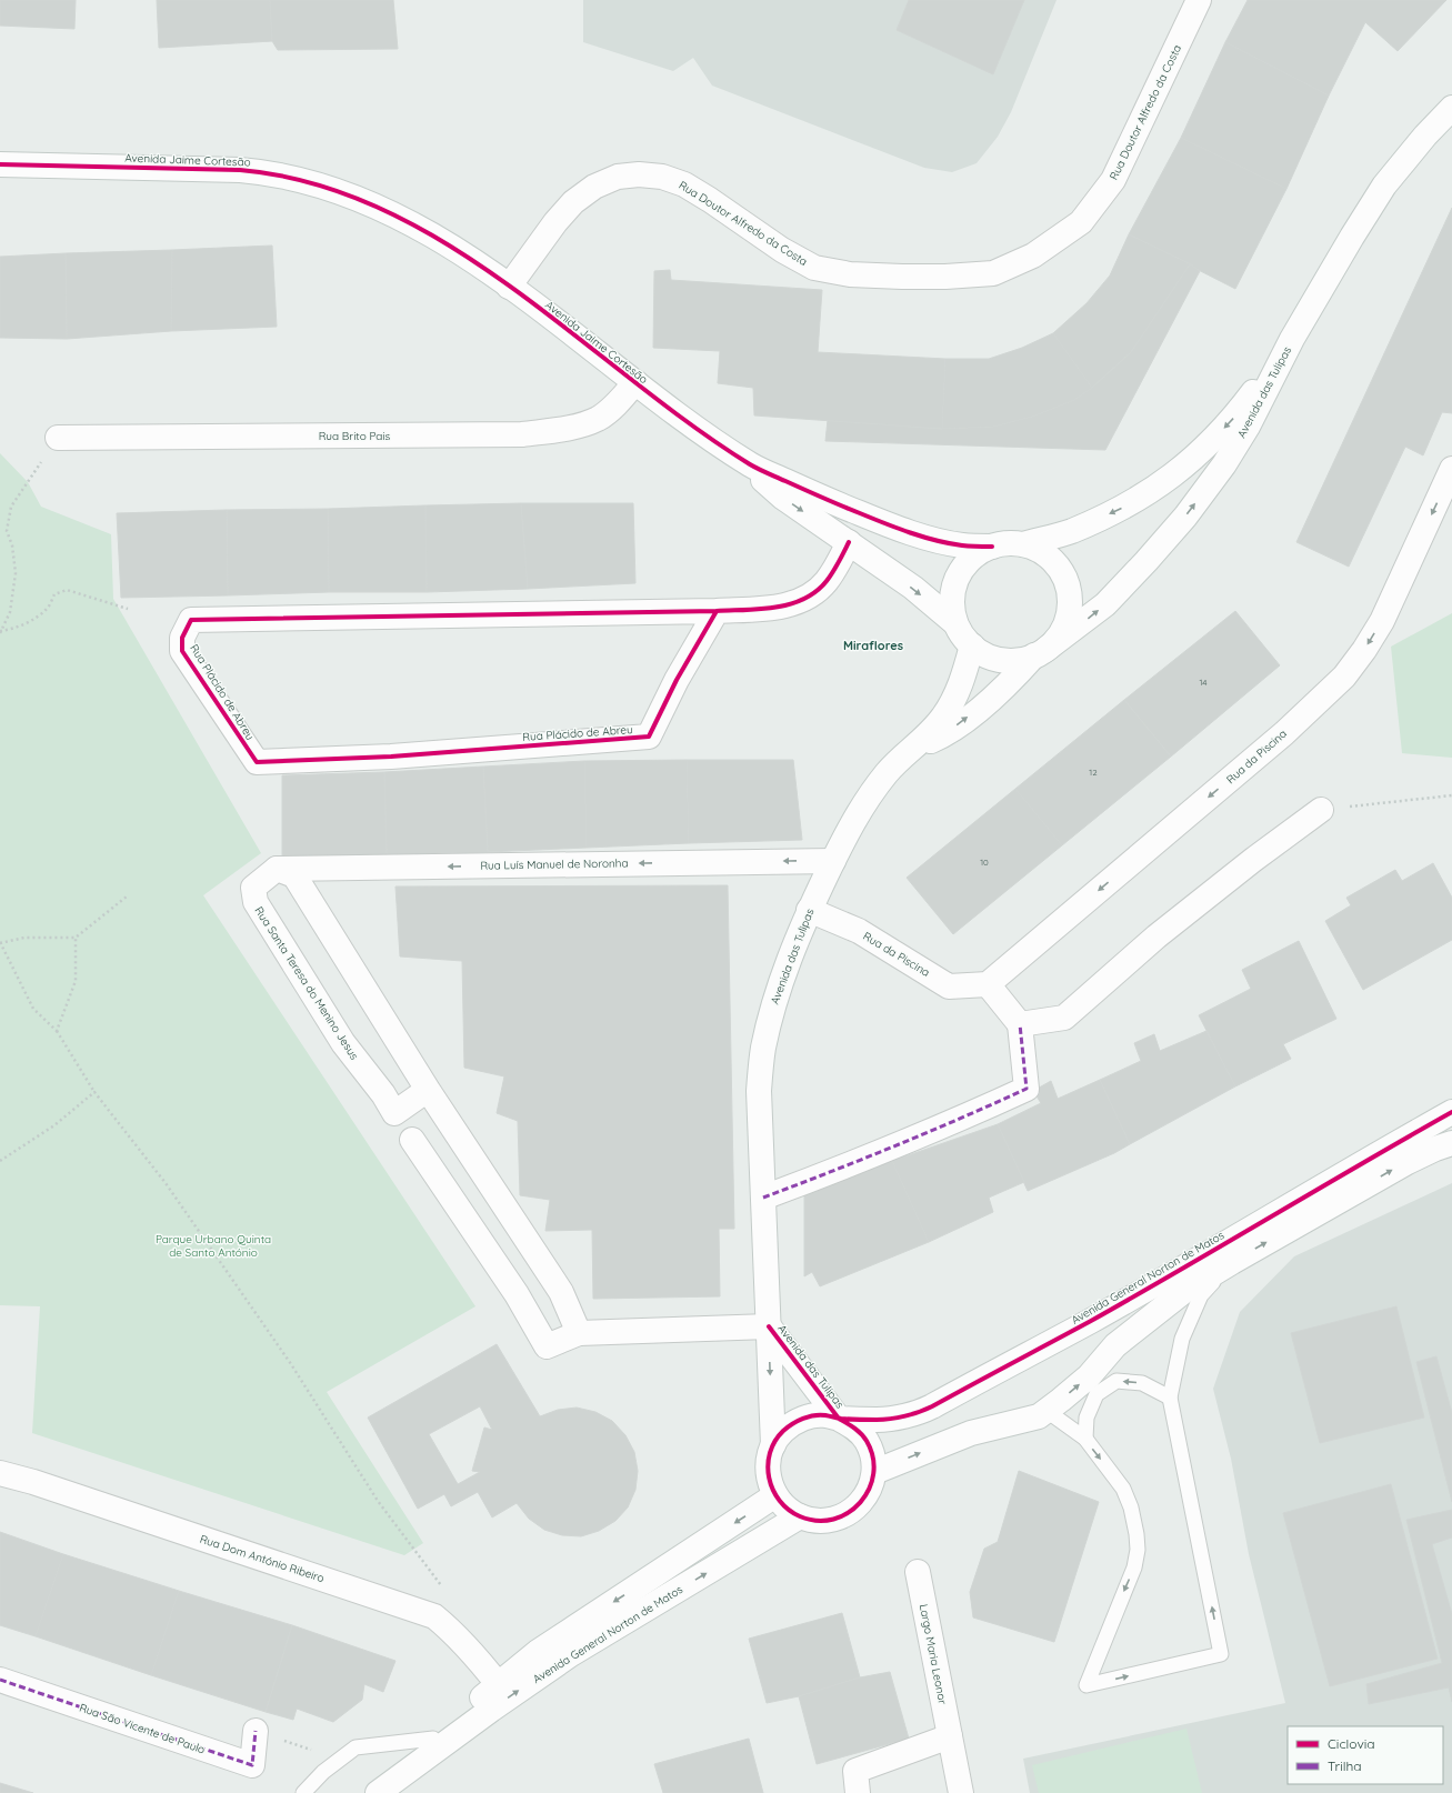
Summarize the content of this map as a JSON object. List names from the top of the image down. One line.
{"streets":{"street":["Rua Doutor Alfredo da Costa","Avenida Jaime Cortesão","Avenida das Tulipas","Rua Brito Pais","Rua Plácido de Abreu","Rua da Piscina","Rua Luís Manuel de Noronha","Rua Santa Teresa do Menino Jesus","Avenida General Norton de Matos","Rua Dom António Ribeiro","Largo Maria Leonor","Rua São Vicente de Paulo"]},"crossings":[["Rua Doutor Alfredo da Costa","Avenida Jaime Cortesão"],["Avenida Jaime Cortesão","Avenida das Tulipas"],["Avenida Jaime Cortesão","Rua Brito Pais"],["Avenida Jaime Cortesão","Rua Plácido de Abreu"],["Avenida das Tulipas","Rua da Piscina"],["Avenida das Tulipas","Rua Luís Manuel de Noronha"],["Avenida das Tulipas","Avenida General Norton de Matos"],["Rua Luís Manuel de Noronha","Rua Santa Teresa do Menino Jesus"],["Avenida General Norton de Matos","Rua Dom António Ribeiro"]],"one_way":["Rua Luís Manuel de Noronha"],"districts":["Miraflores"],"parks":["Parque Urbano Quinta de Santo António"],"house_numbers":["14","12","10"],"legend":["Ciclovia","Trilha"]}
